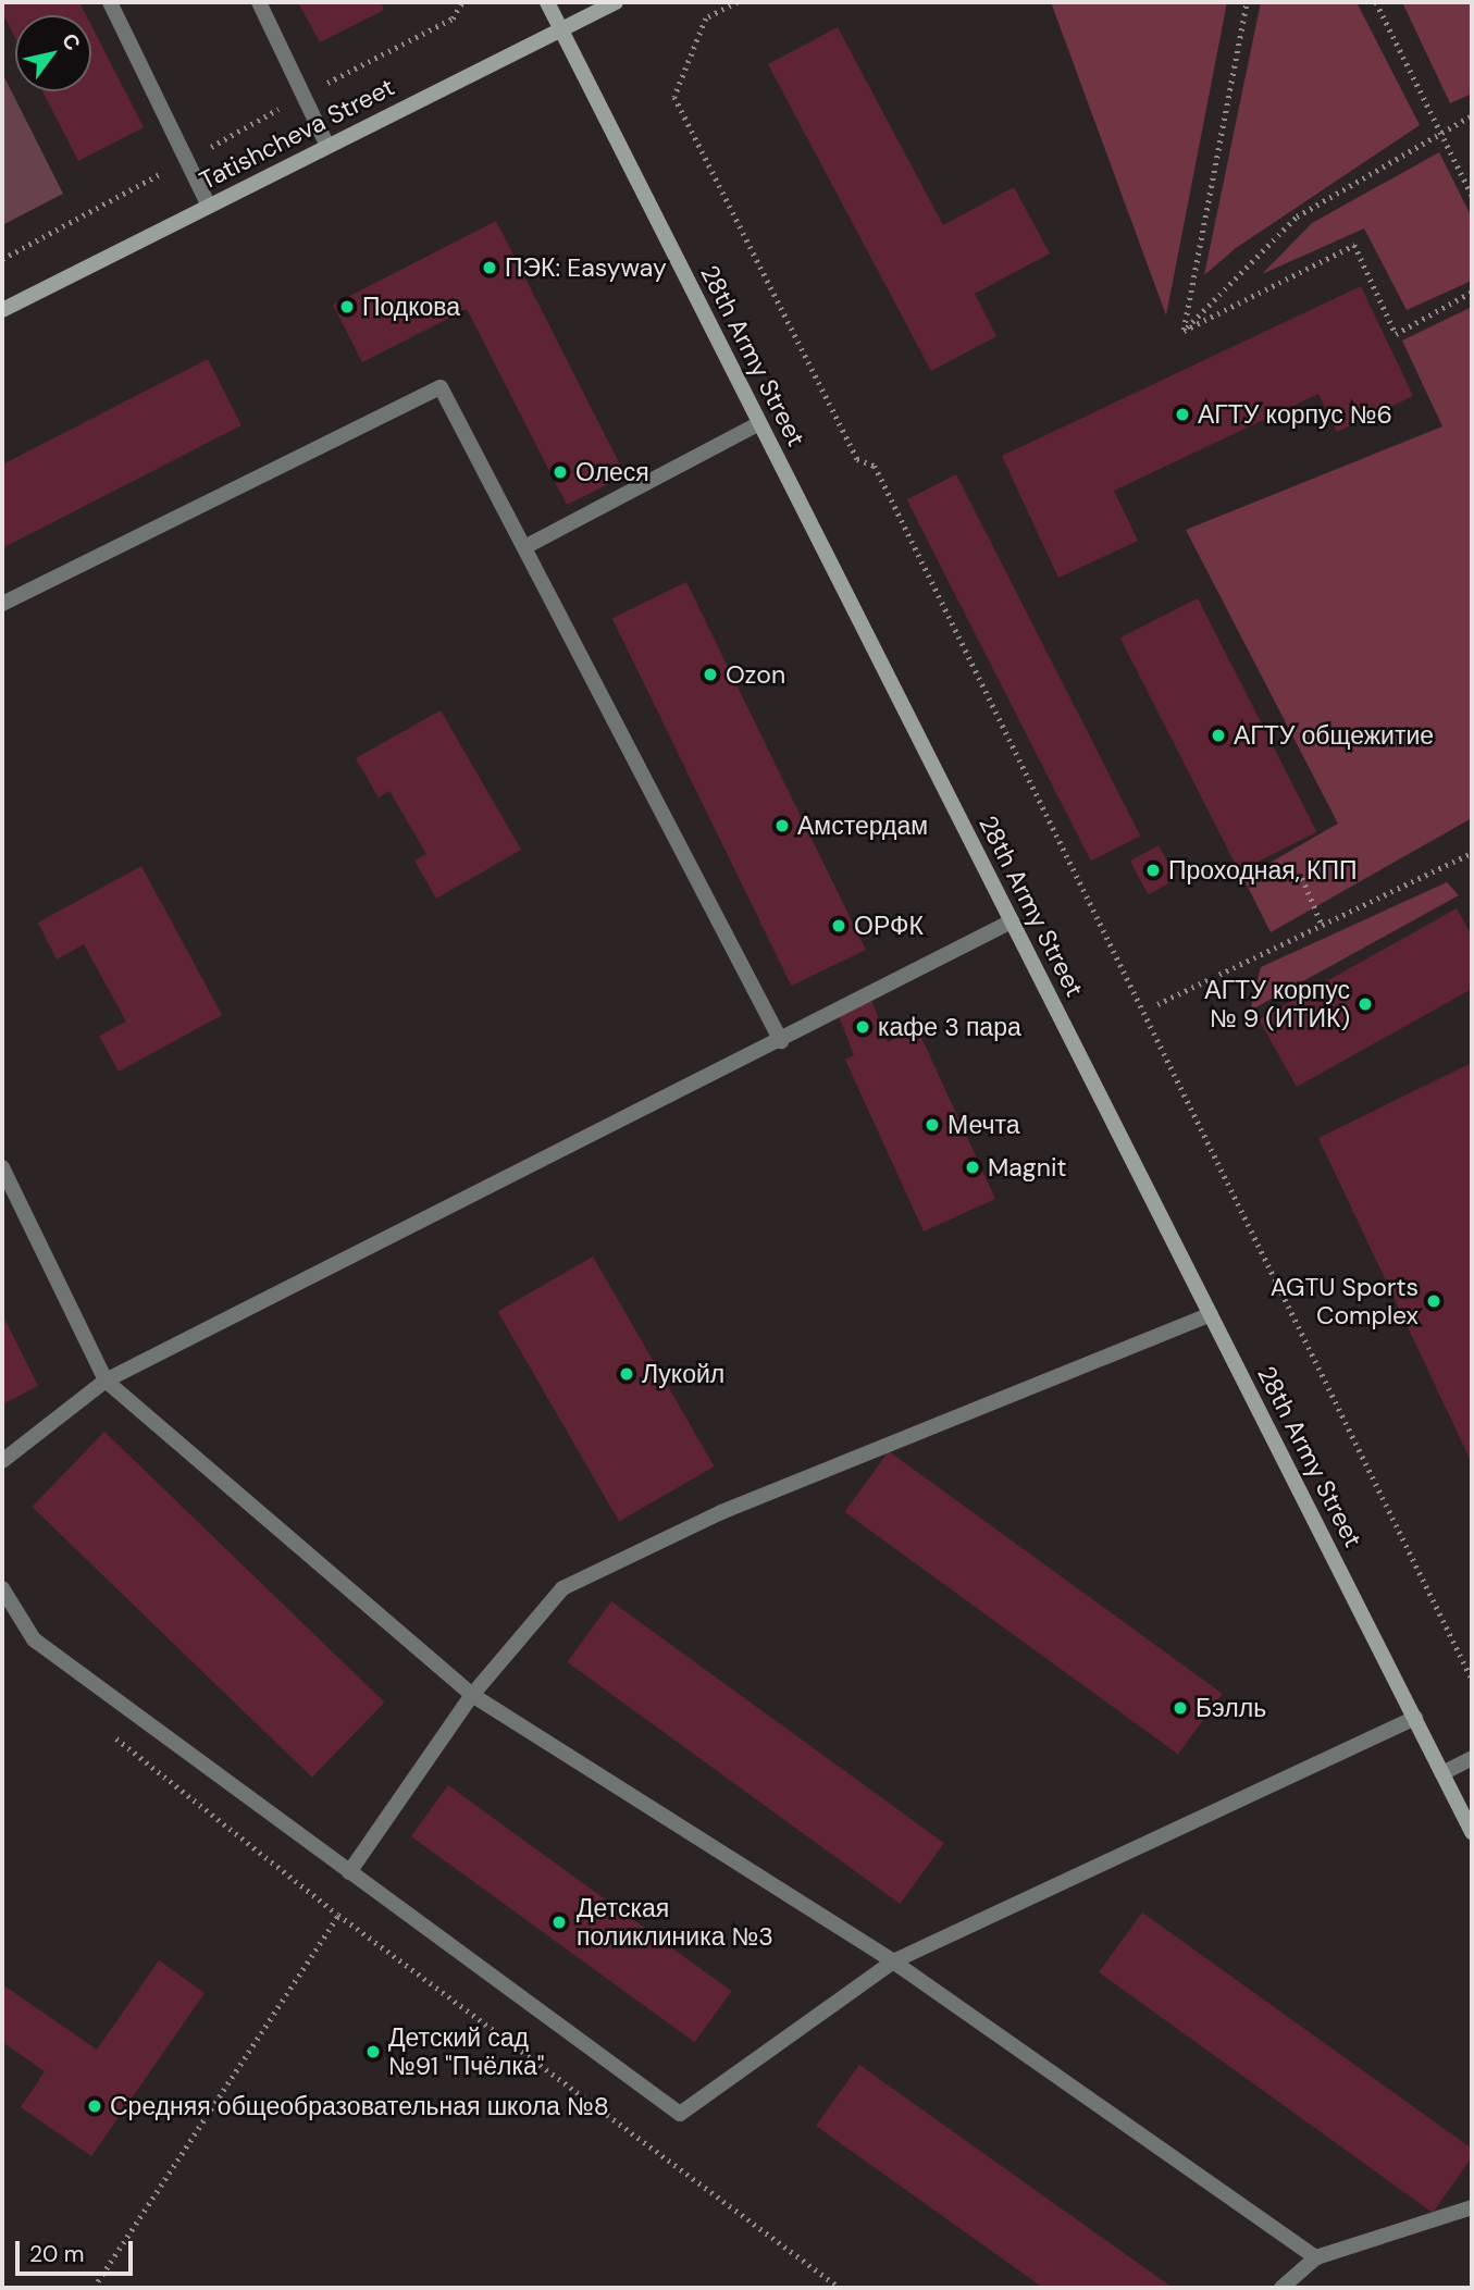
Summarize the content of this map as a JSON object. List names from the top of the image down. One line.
{"streets":{"main road":["Tatishcheva Street","28th Army Street"]},"crossings":[["Tatishcheva Street","28th Army Street"]],"places":["ПЭК: Easyway","Подкова","АГТУ корпус №6","Олеся","Ozon","АГТУ общежитие","Амстердам","Проходная, КПП","ОРФК","АГТУ корпус № 9 (ИТИК)","кафе 3 пара","Мечта","Magnit","AGTU Sports Complex","Лукойл","Бэлль","Детская поликлиника №3","Детский сад №91 \"Пчёлка\"","Средняя общеобразовательная школа №8"],"scale_bar":"20 m","north":"top right"}
